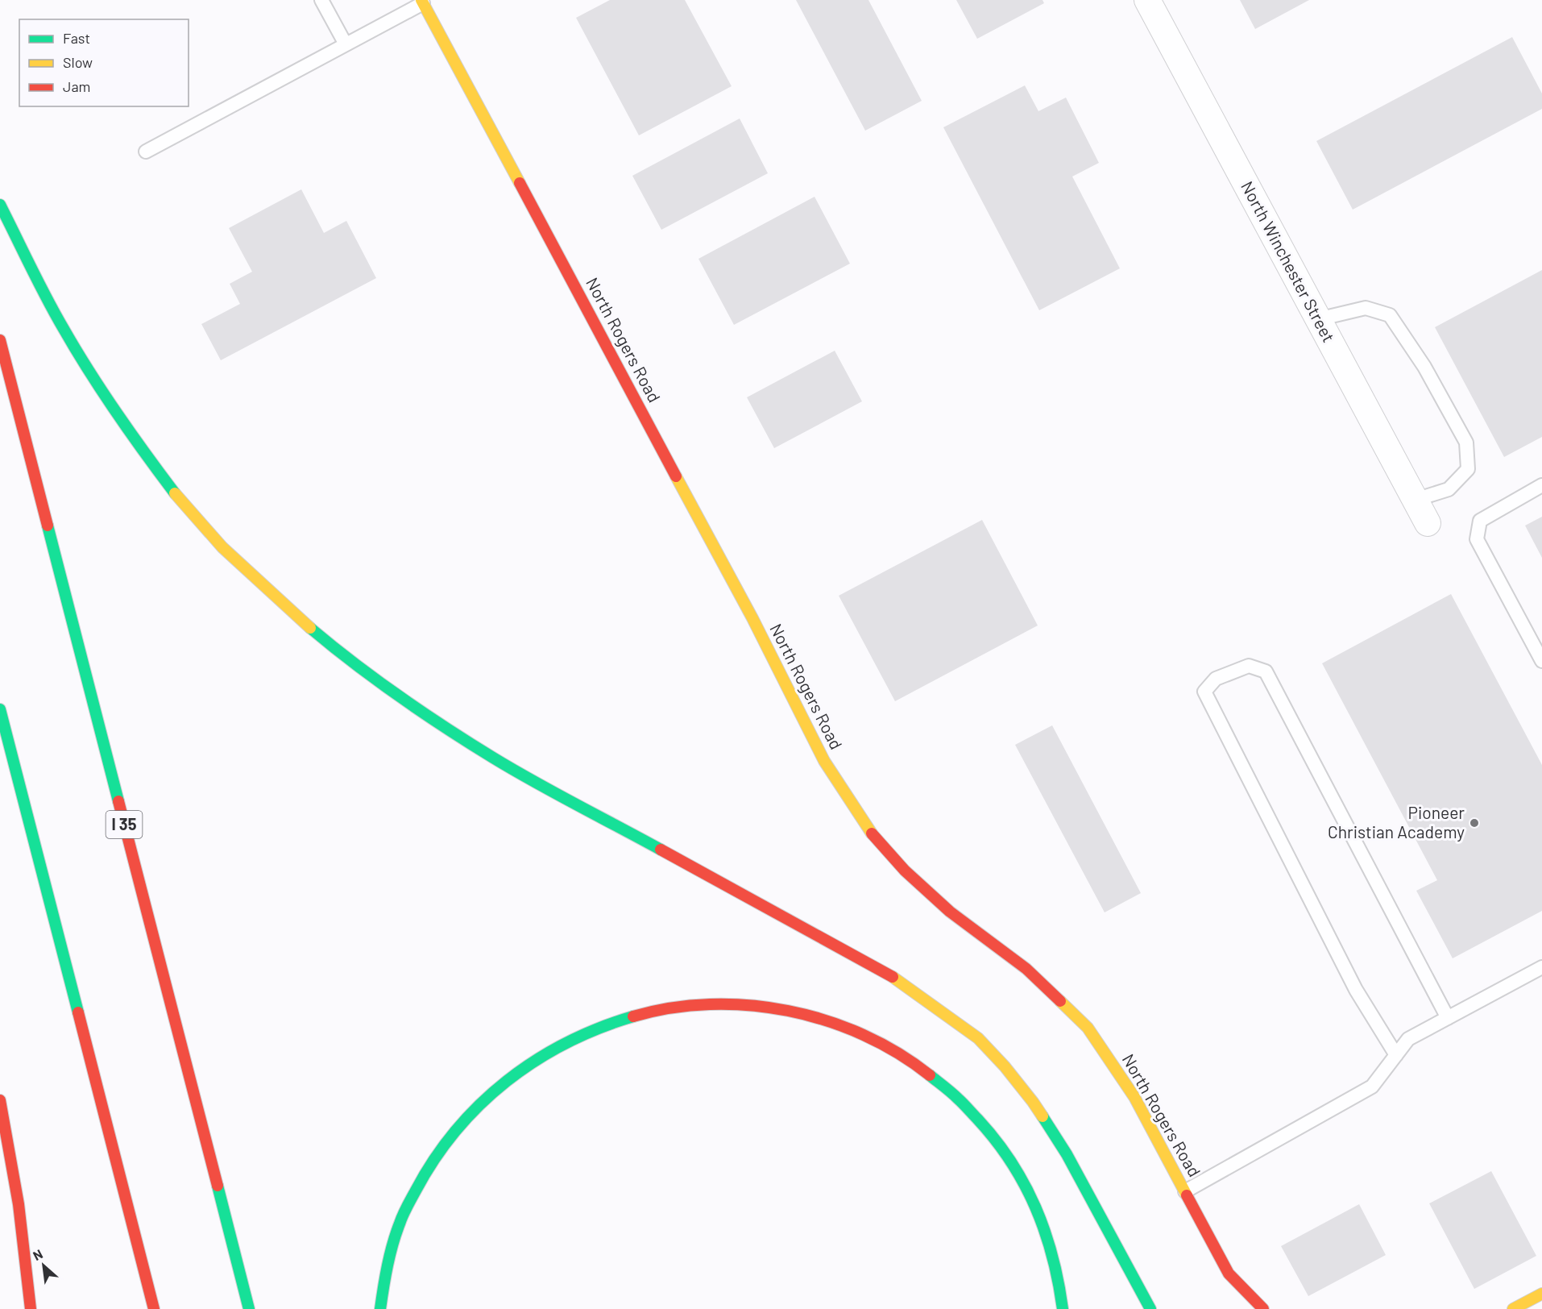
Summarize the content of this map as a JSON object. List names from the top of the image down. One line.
{"streets":{"main road":["North Rogers Road","I 35"],"street":["North Winchester Street"]},"places":["Pioneer Christian Academy"],"legend":["Fast","Slow","Jam"],"north":"top left"}
